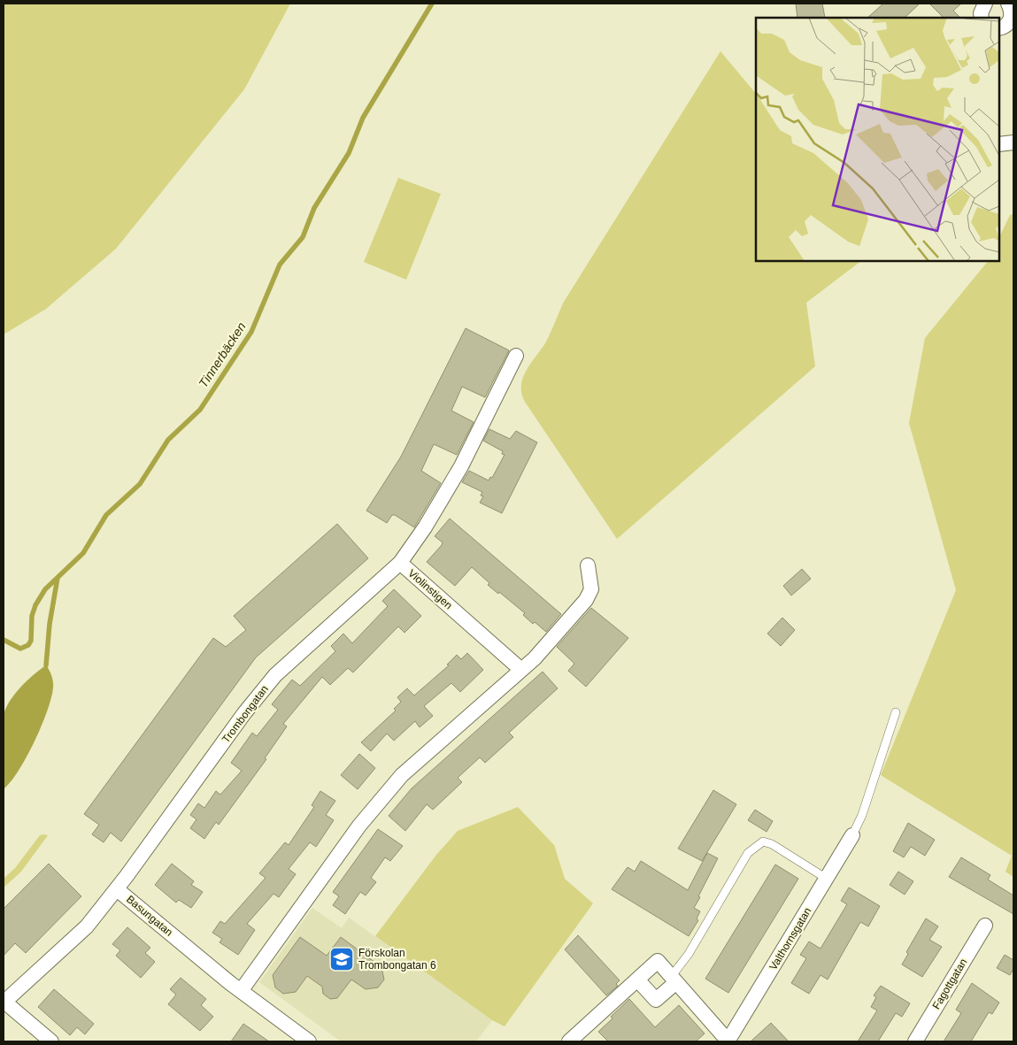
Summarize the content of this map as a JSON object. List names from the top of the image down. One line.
{"streets":{"street":["Violinstigen","Trombongatan","Basungatan","Valthornsgatan","Fagottgatan"]},"crossings":[["Violinstigen","Trombongatan"],["Trombongatan","Basungatan"]],"water":["Tinnerbäcken"],"places":{"school or university":["Förskolan Trombongatan 6"]}}
